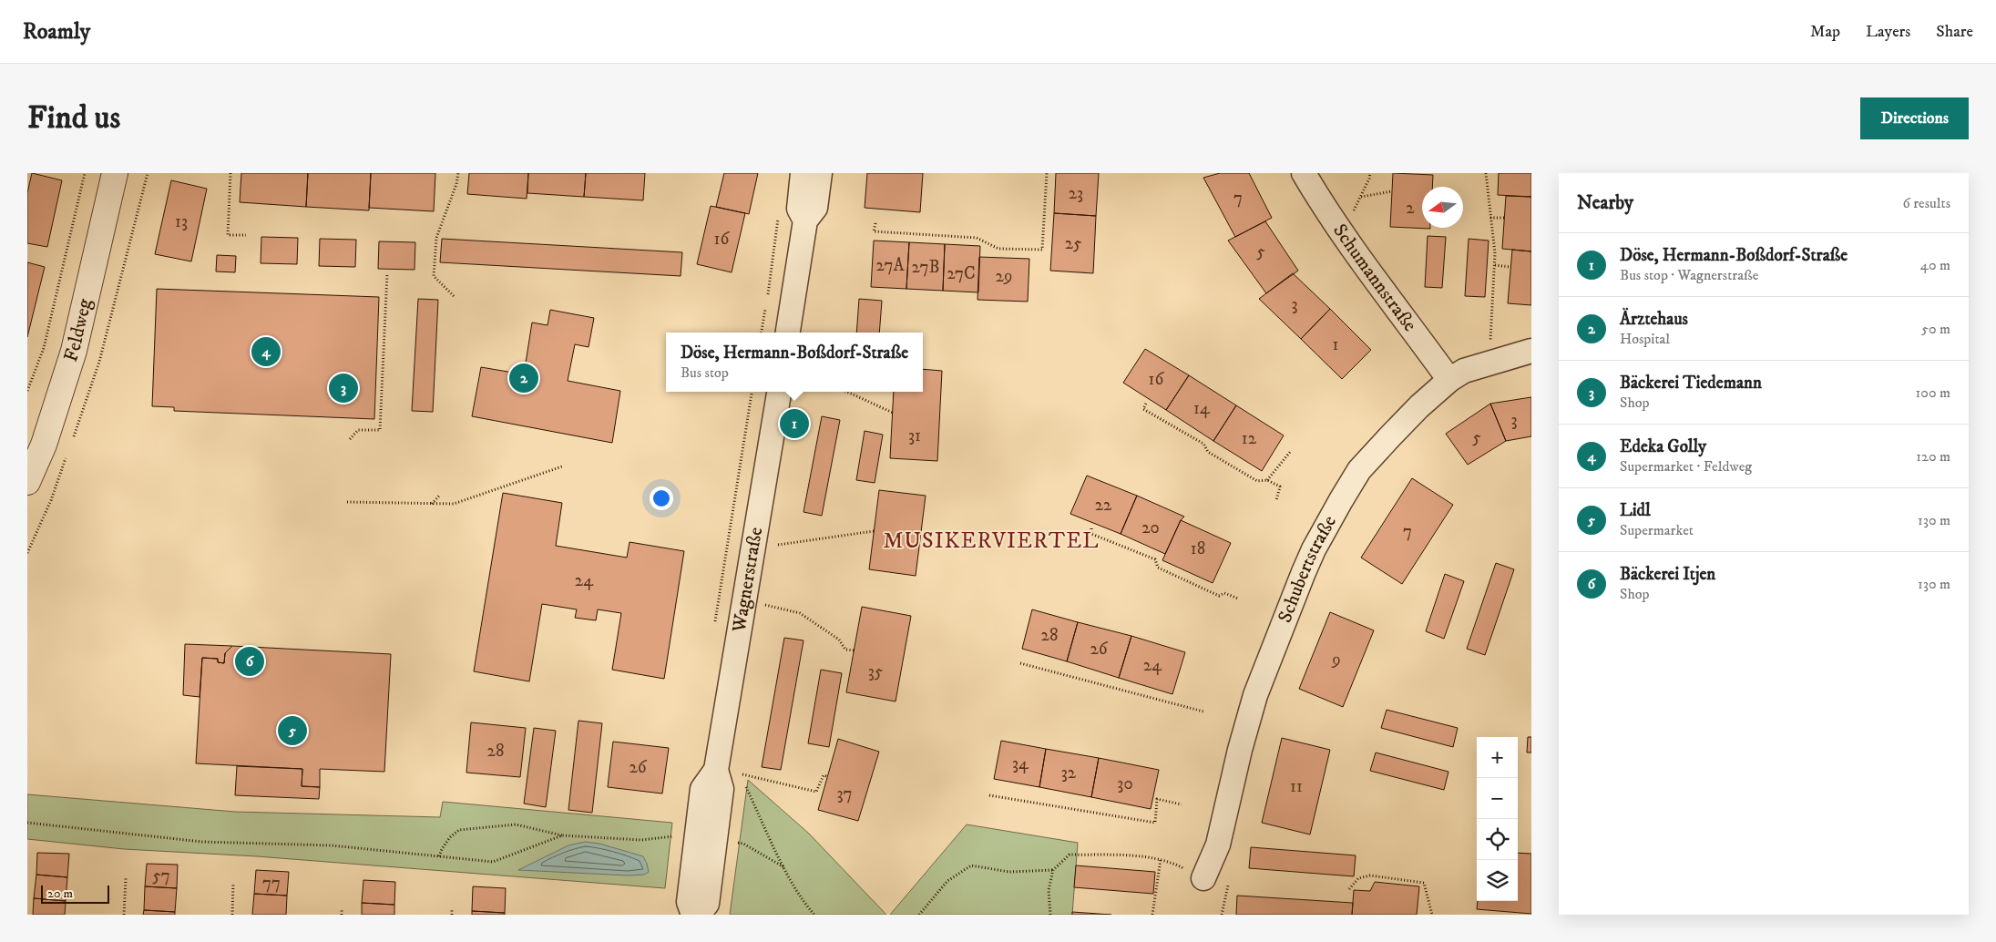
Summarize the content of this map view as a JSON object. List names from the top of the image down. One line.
{"streets":{"street":["Schumannstraße","Feldweg","Schubertstraße","Wagnerstraße"]},"crossings":[["Schumannstraße","Schubertstraße"]],"districts":["MUSIKERVIERTEL"],"house_numbers":["23","7","2","13","16","25","5","27A","27B","27C","29","3","1","16","14","3","31","5","12","22","20","7","18","24","28","26","9","24","35","28","34","26","32","30","11","37","57","77"],"scale_bar":"20 m","north":"left","page":{"header":"Roamly","nav":["Map","Layers","Share"],"buttons":"Directions","title":"Find us","heading":["Nearby","6 results"],"list":[{"mark":"1","name":"Döse, Hermann-Boßdorf-Straße","note":"Bus stop · Wagnerstraße","value":"40 m"},{"mark":"2","name":"Ärztehaus","note":"Hospital","value":"50 m"},{"mark":"3","name":"Bäckerei Tiedemann","note":"Shop","value":"100 m"},{"mark":"4","name":"Edeka Golly","note":"Supermarket · Feldweg","value":"120 m"},{"mark":"5","name":"Lidl","note":"Supermarket","value":"130 m"},{"mark":"6","name":"Bäckerei Itjen","note":"Shop","value":"130 m"}],"popup":["Döse, Hermann-Boßdorf-Straße","Bus stop"],"pins":["4","2","3","1","6","5"],"map_buttons":["+","−"],"scale":"20 m"}}
